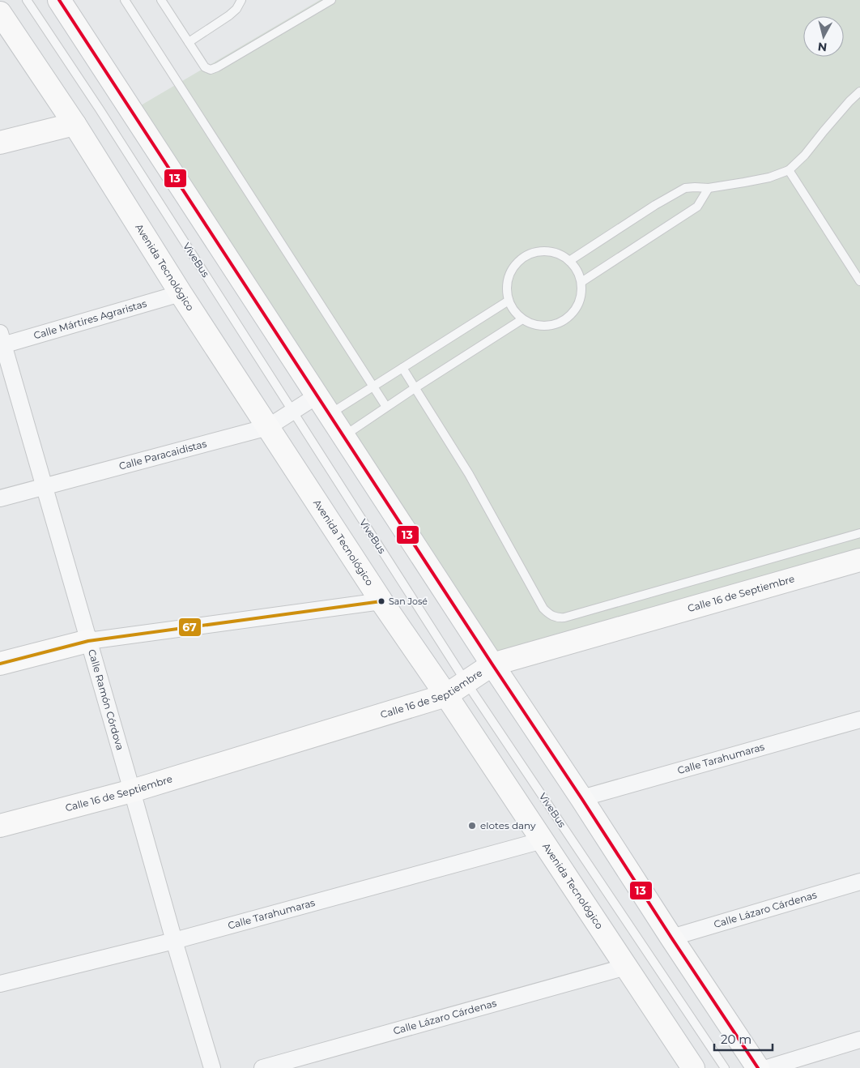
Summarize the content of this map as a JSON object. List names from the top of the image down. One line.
{"streets":{"main road":["Avenida Tecnológico","Calle 16 de Septiembre"],"street":["Calle Mártires Agraristas","Calle Paracaidistas","Calle Ramón Córdova","Calle Tarahumaras","Calle Lázaro Cárdenas"],"lane":["ViveBus"]},"crossings":[["ViveBus","Calle Paracaidistas"],["ViveBus","Calle 16 de Septiembre"],["Avenida Tecnológico","Calle Mártires Agraristas"],["Avenida Tecnológico","Calle Paracaidistas"],["Avenida Tecnológico","Calle 16 de Septiembre"],["Avenida Tecnológico","Calle Tarahumaras"],["Avenida Tecnológico","Calle Lázaro Cárdenas"],["Calle Mártires Agraristas","Calle Ramón Córdova"],["Calle Paracaidistas","Calle Ramón Córdova"],["Calle 16 de Septiembre","Calle Ramón Córdova"],["Calle Ramón Córdova","Calle Tarahumaras"]],"places":["San José","elotes dany"],"lines":["transit line 13","transit line 67"],"scale_bar":"20 m","north":"bottom"}
